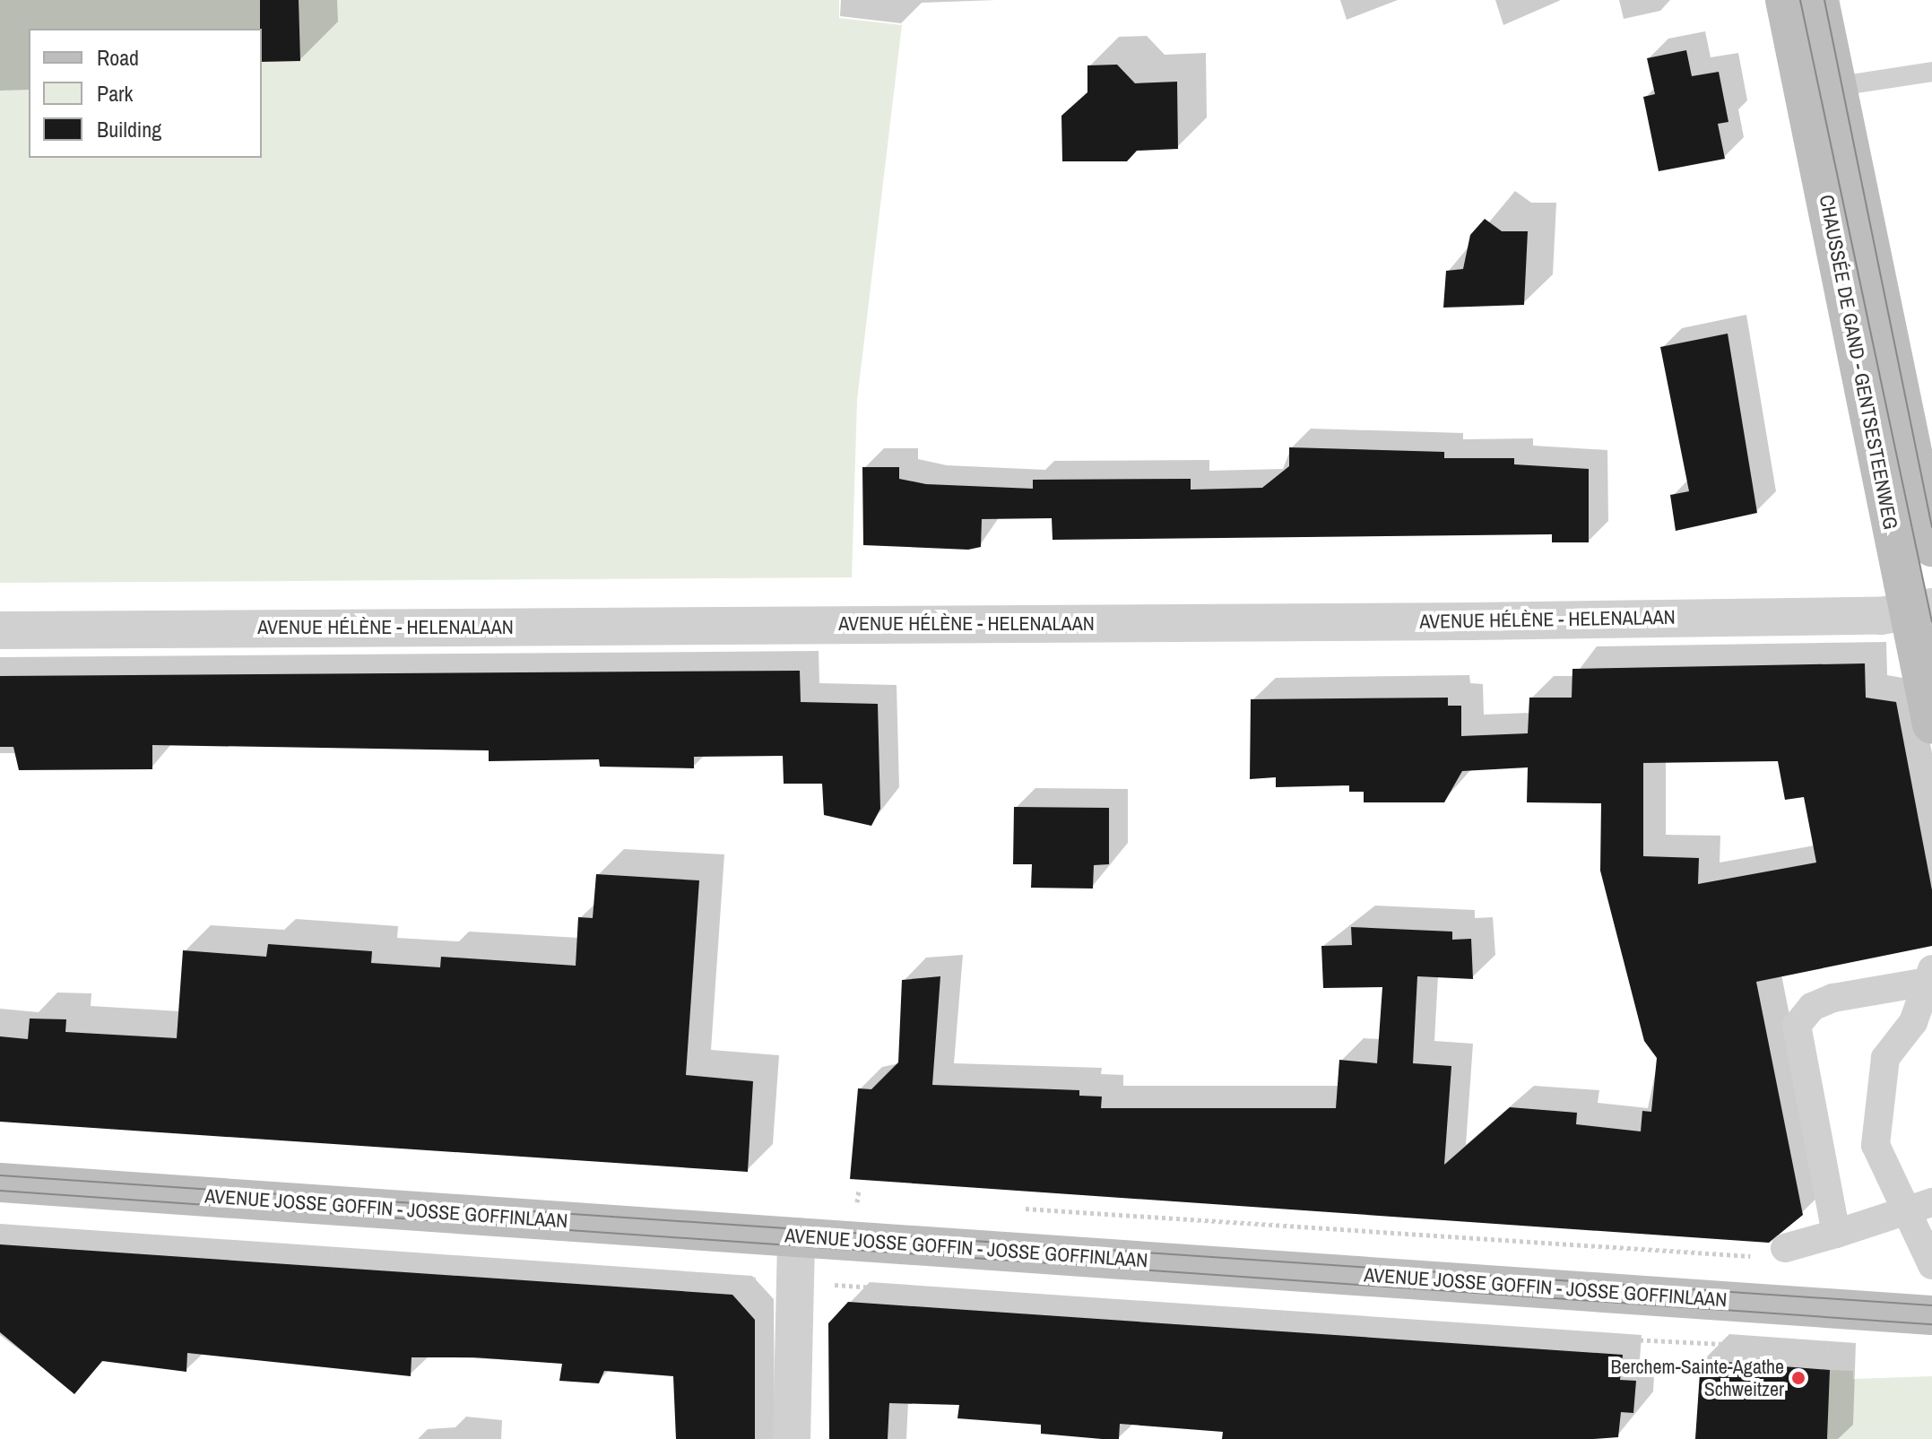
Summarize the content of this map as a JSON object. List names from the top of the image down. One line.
{"streets":{"main road":["CHAUSSÉE DE GAND - GENTSESTEENWEG","AVENUE JOSSE GOFFIN - JOSSE GOFFINLAAN"],"street":["AVENUE HÉLÈNE - HELENALAAN"]},"crossings":[["CHAUSSÉE DE GAND - GENTSESTEENWEG","AVENUE HÉLÈNE - HELENALAAN"]],"places":["Berchem-Sainte-Agathe Schweitzer"],"legend":["Road","Park","Building"]}
